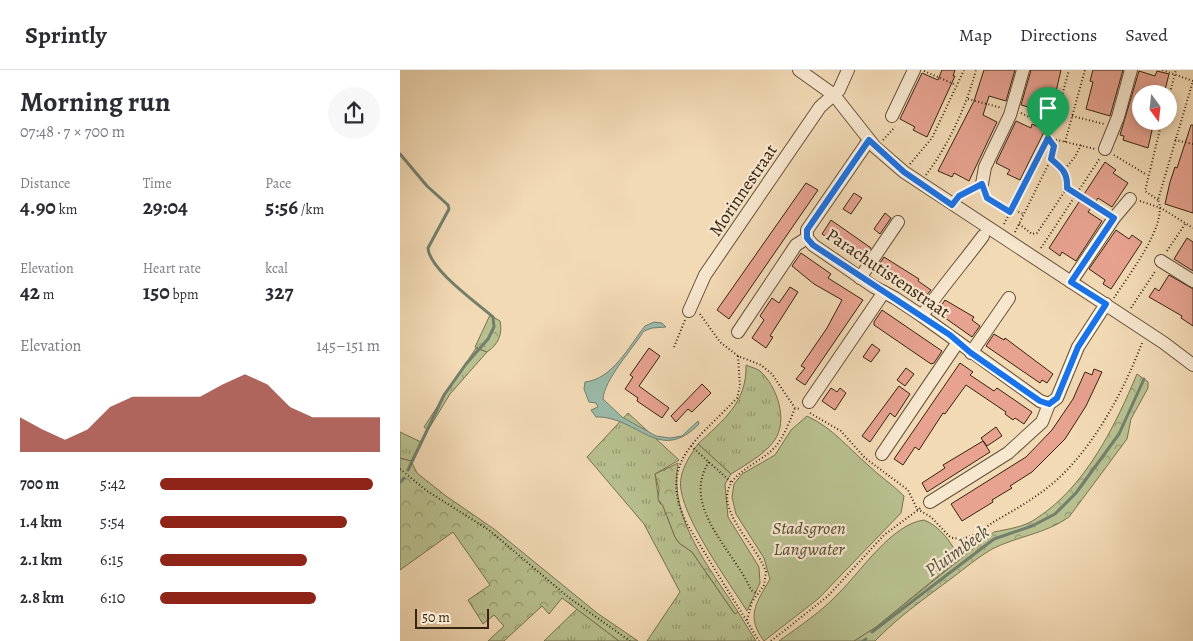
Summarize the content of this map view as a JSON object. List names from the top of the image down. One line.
{"streets":{"street":["Morinnestraat","Parachutistenstraat"]},"water":["Pluimbeek"],"parks":["Stadsgroen Langwater"],"scale_bar":"50 m","north":"bottom","page":{"header":"Sprintly","nav":["Map","Directions","Saved"],"heading":["Morning run","07:48 · 7 × 700 m"],"stats":[["Distance","4.90 km"],["Time","29:04"],["Pace","5:56 /km"],["Elevation","42 m"],["Heart rate","150 bpm"],["kcal","327"]],"chart":["Elevation","145–151 m"],"list":[{"name":"700 m","note":"5:42"},{"name":"1.4 km","note":"5:54"},{"name":"2.1 km","note":"6:15"},{"name":"2.8 km","note":"6:10"}],"scale":"50 m"}}
